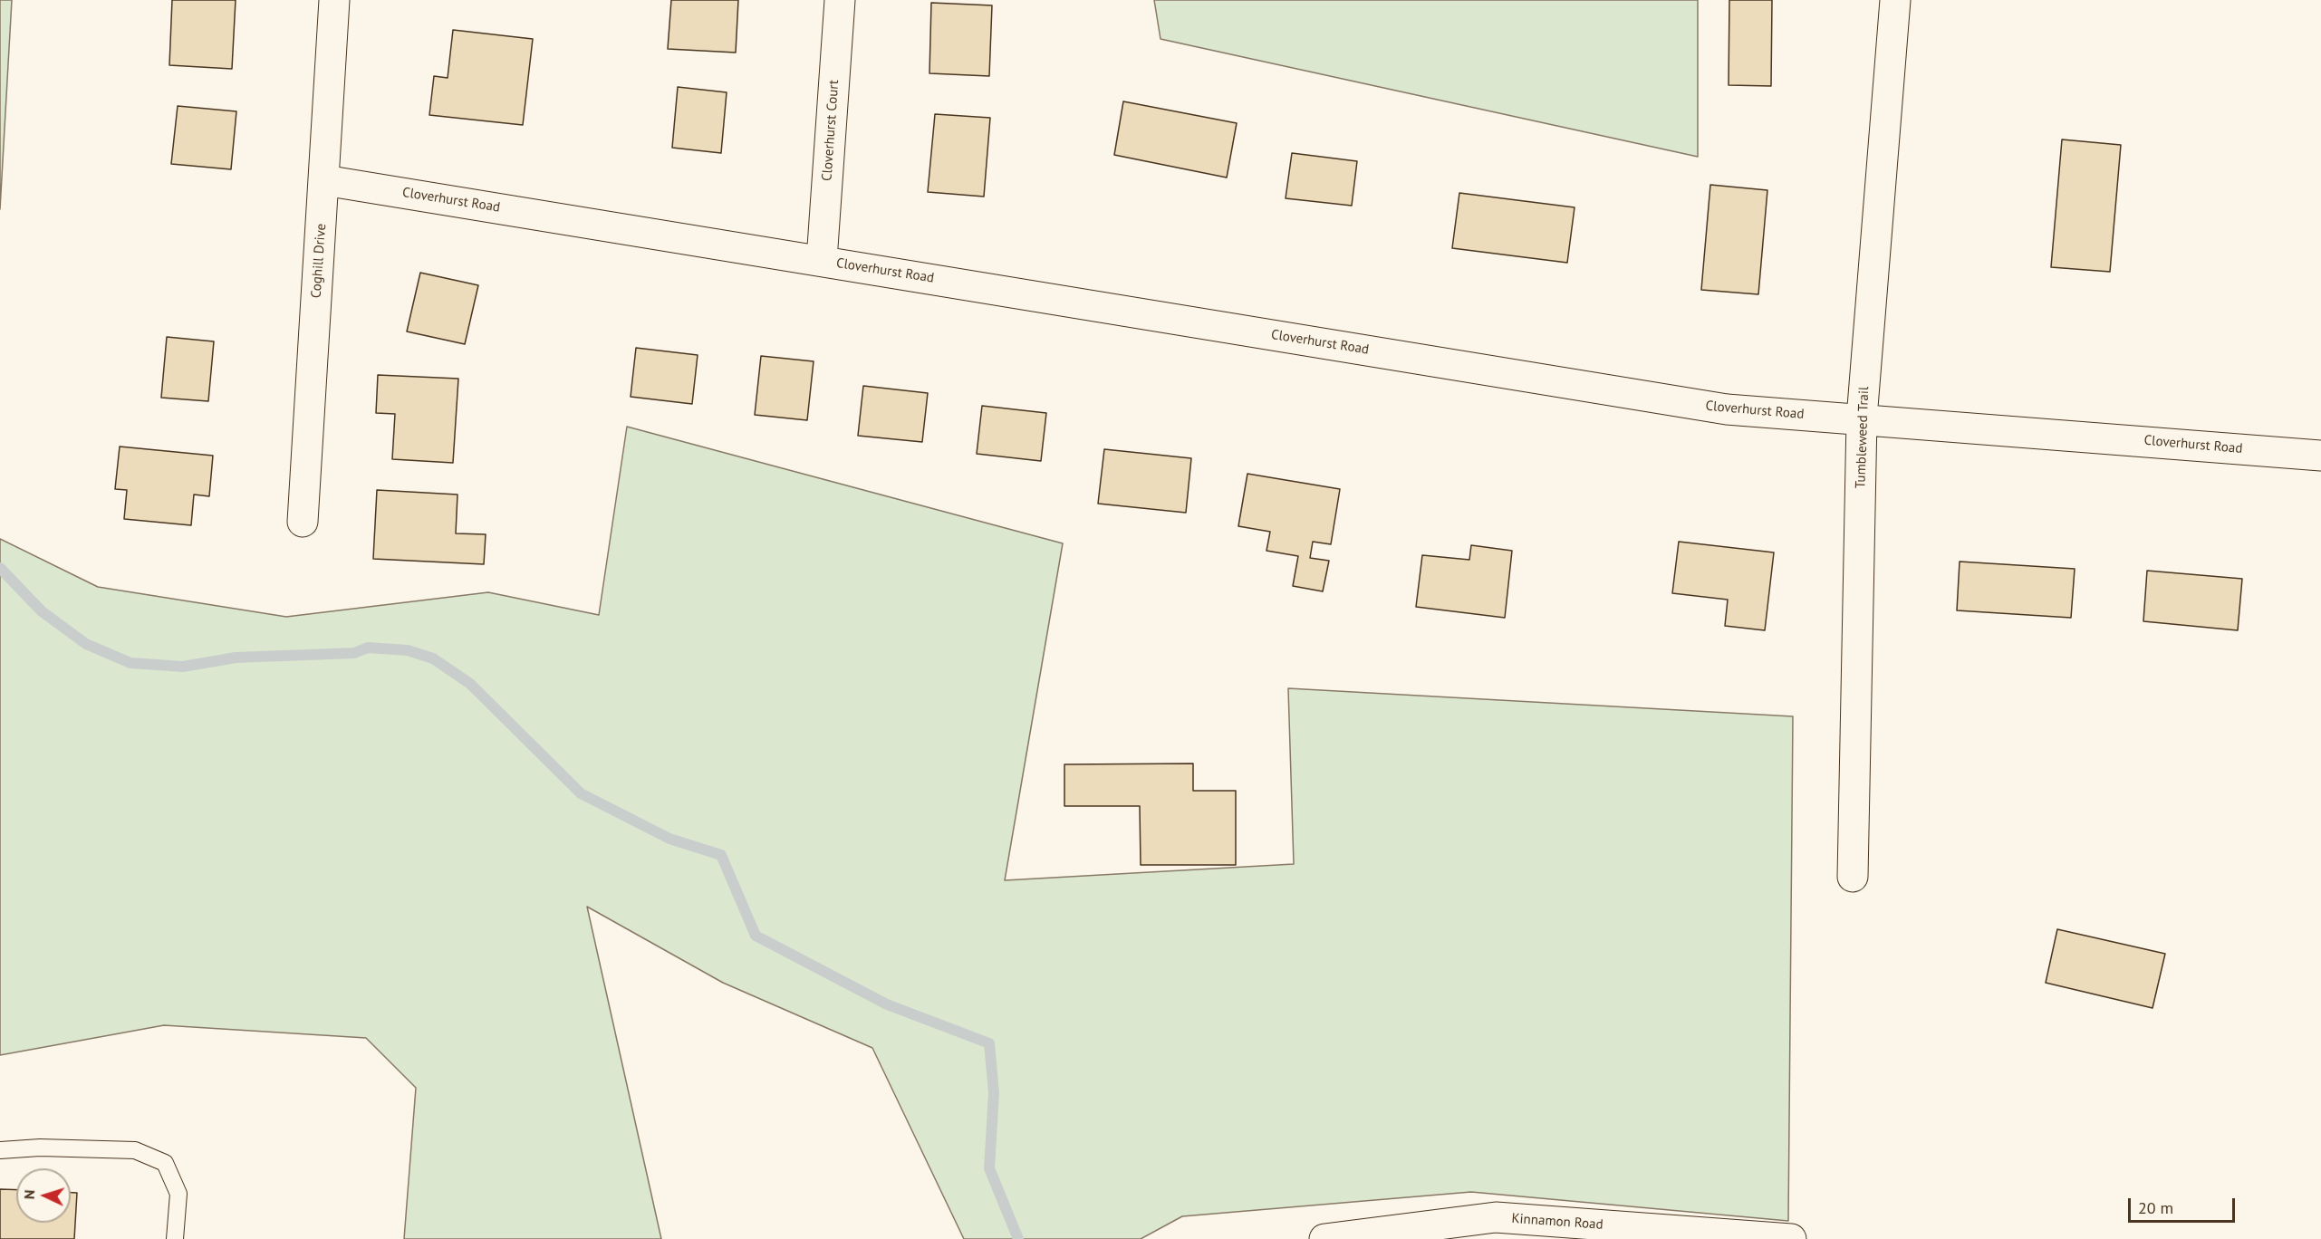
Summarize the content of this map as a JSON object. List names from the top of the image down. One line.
{"streets":{"street":["Cloverhurst Court","Cloverhurst Road","Coghill Drive","Tumbleweed Trail","Kinnamon Road"]},"crossings":[["Cloverhurst Court","Cloverhurst Road"],["Cloverhurst Road","Coghill Drive"],["Cloverhurst Road","Tumbleweed Trail"]],"scale_bar":"20 m","north":"left"}
